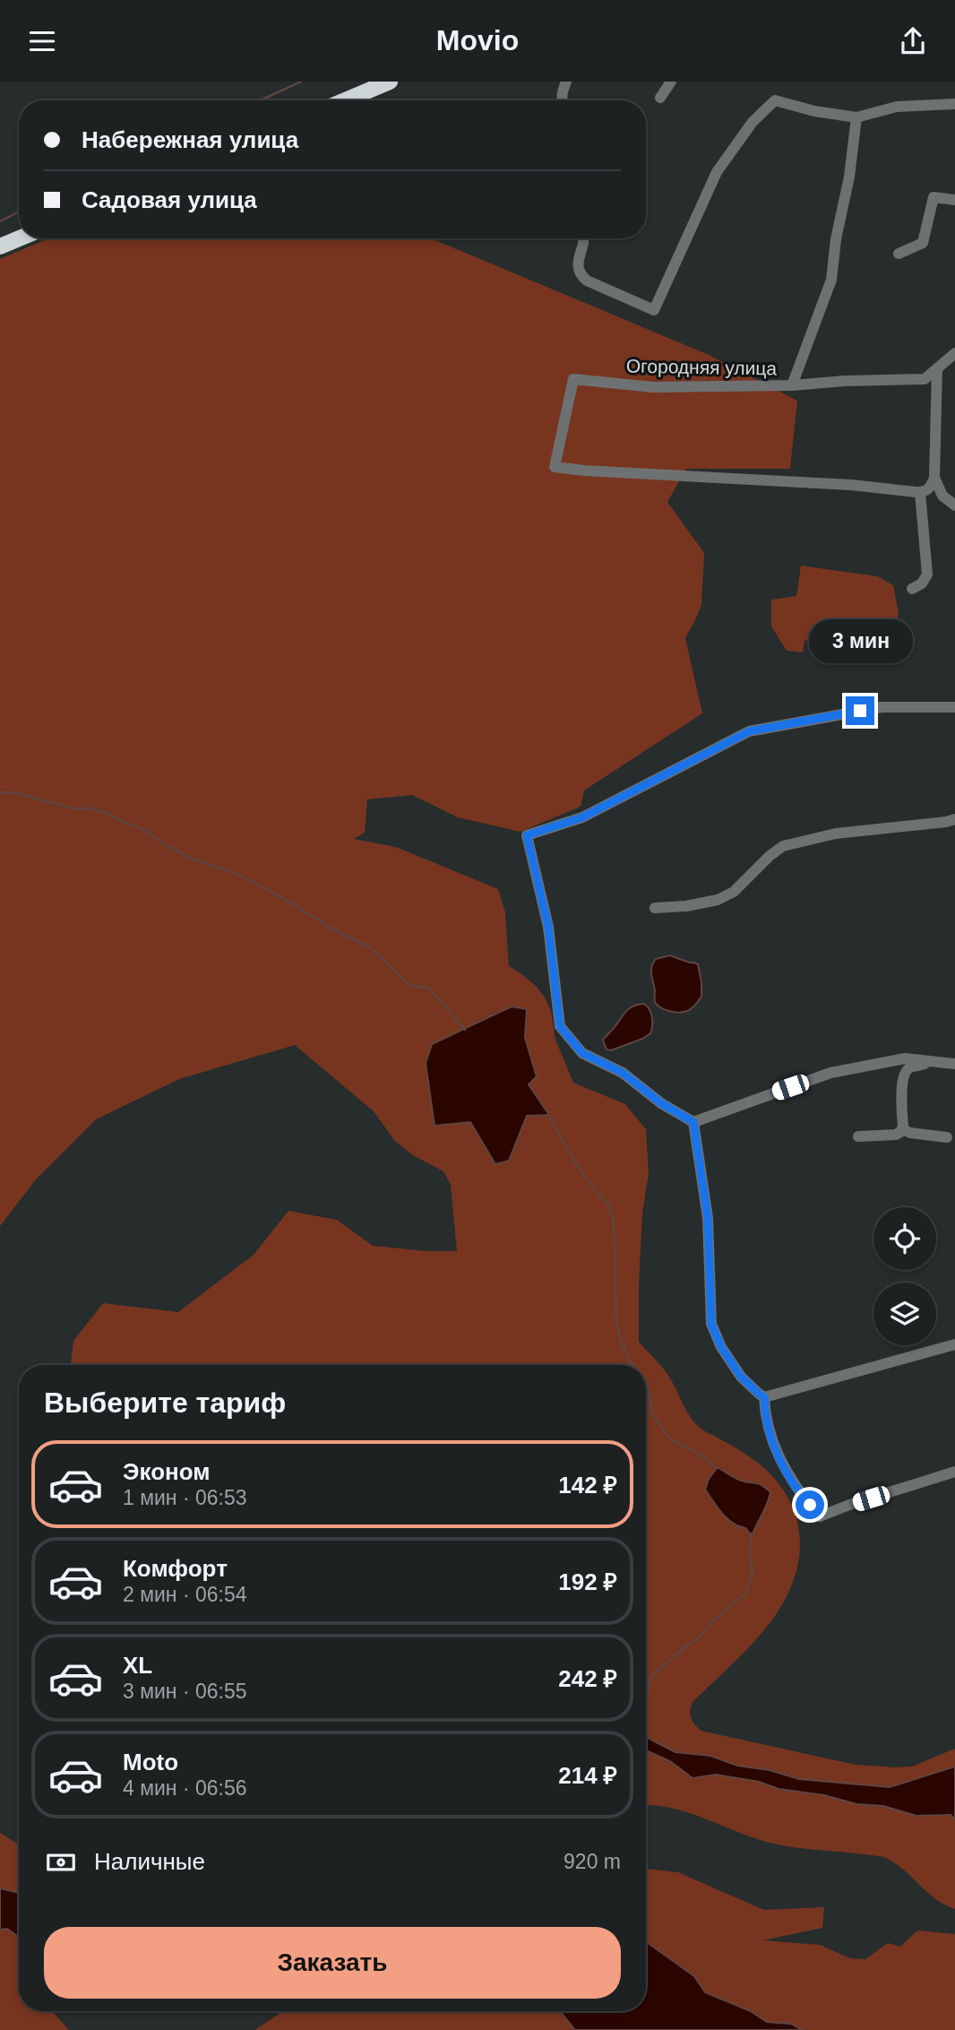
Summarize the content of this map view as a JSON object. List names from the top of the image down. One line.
{"streets":{"street":["Огородняя улица"]},"page":{"header":"Movio","banner":["Набережная улица","Садовая улица"],"bubble":"3 мин","heading":"Выберите тариф","list":[{"name":"Эконом","note":"1 мин · 06:53","value":"142 ₽"},{"name":"Комфорт","note":"2 мин · 06:54","value":"192 ₽"},{"name":"XL","note":"3 мин · 06:55","value":"242 ₽"},{"name":"Moto","note":"4 мин · 06:56","value":"214 ₽"}],"pay":["Наличные","920 m"],"buttons":"Заказать"}}
